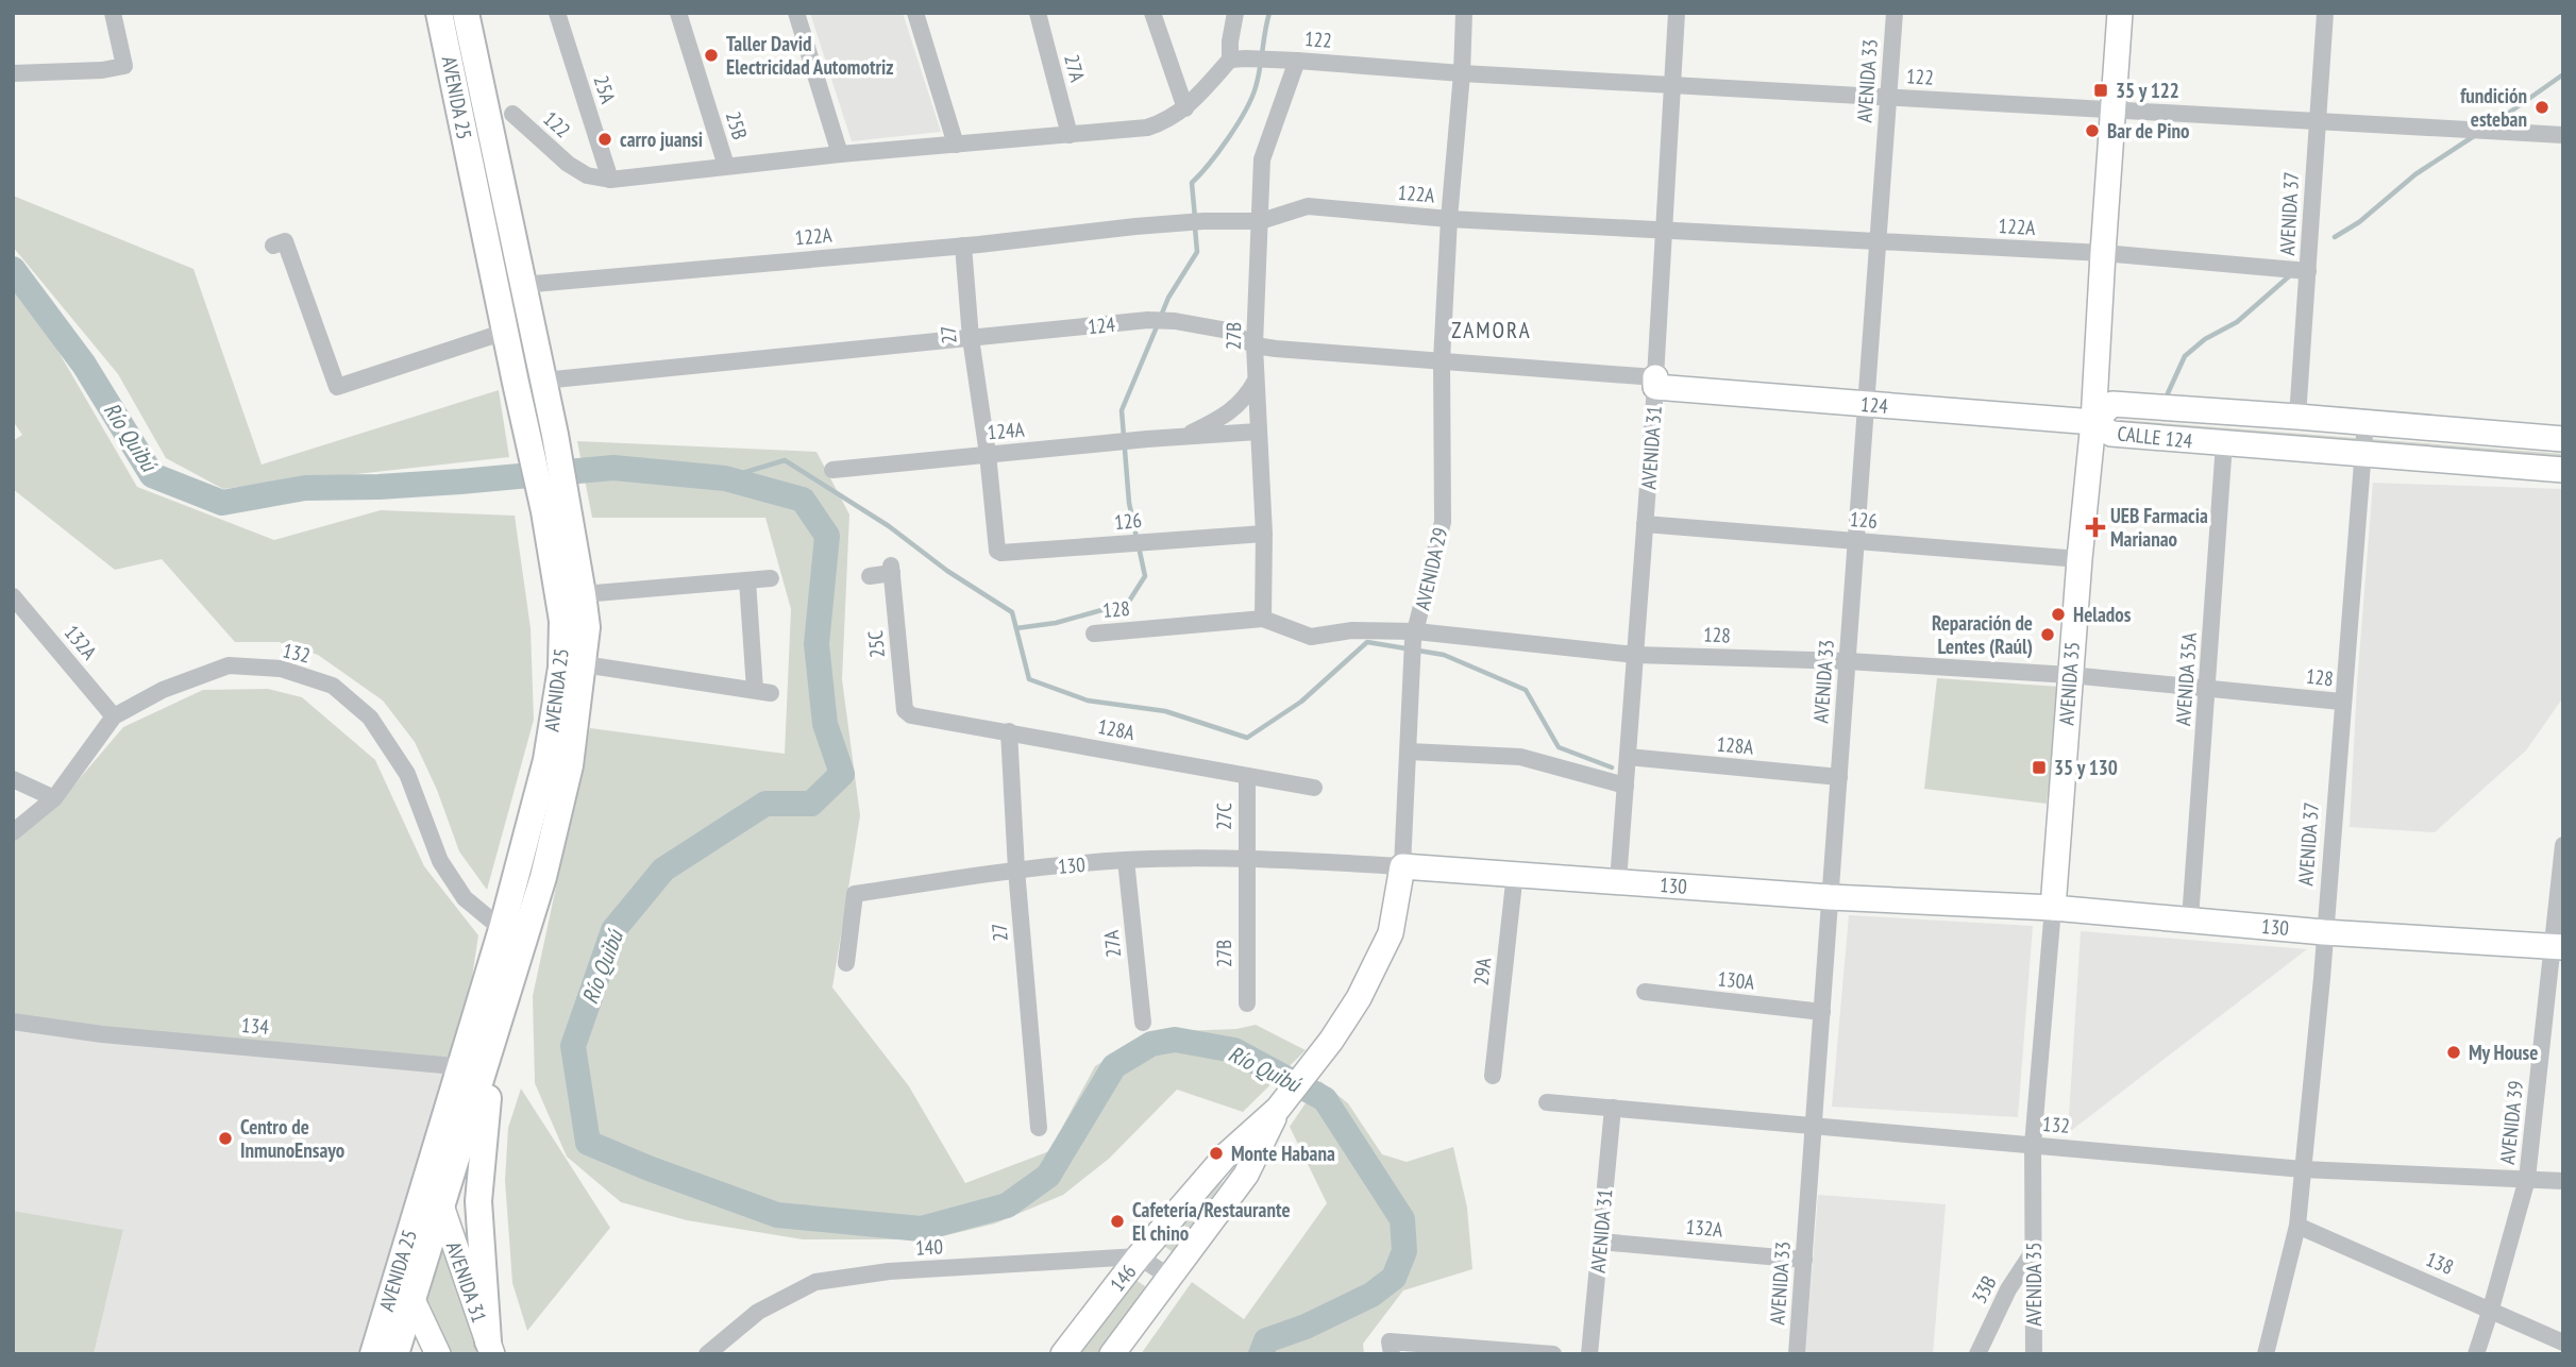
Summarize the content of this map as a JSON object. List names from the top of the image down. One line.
{"streets":{"main road":["AVENIDA 25"],"street":["122","27A","AVENIDA 33","25A","25B","122A","AVENIDA 37","124","27","27B","124A","CALLE 124","AVENIDA 31","126","AVENIDA 29","128","132A","25C","132","AVENIDA 35A","AVENIDA 35","128A","27C","130","29A","130A","134","AVENIDA 39","140","138","146","33B"]},"crossings":[["122","27A"],["122","AVENIDA 33"],["122","25A"],["122","25B"],["122","AVENIDA 37"],["122","27B"],["122","AVENIDA 31"],["122","AVENIDA 29"],["122","AVENIDA 35"],["27A","130"],["AVENIDA 33","122A"],["AVENIDA 33","124"],["AVENIDA 33","126"],["AVENIDA 33","128"],["AVENIDA 33","132A"],["AVENIDA 33","132"],["AVENIDA 33","128A"],["AVENIDA 33","130"],["AVENIDA 33","130A"],["AVENIDA 25","122A"],["AVENIDA 25","124"],["AVENIDA 25","AVENIDA 31"],["AVENIDA 25","132"],["AVENIDA 25","134"],["122A","AVENIDA 37"],["122A","27"],["122A","27B"],["122A","AVENIDA 31"],["122A","AVENIDA 29"],["122A","AVENIDA 35"],["AVENIDA 37","CALLE 124"],["AVENIDA 37","128"],["AVENIDA 37","132"],["AVENIDA 37","130"],["AVENIDA 37","138"],["124","27"],["124","27B"],["124","CALLE 124"],["124","AVENIDA 31"],["124","AVENIDA 29"],["124","AVENIDA 35"],["27","124A"],["27","126"],["27","128A"],["27","130"],["27B","124A"],["27B","126"],["27B","128"],["27B","27C"],["27B","130"],["CALLE 124","AVENIDA 35A"],["CALLE 124","AVENIDA 35"],["AVENIDA 31","126"],["AVENIDA 31","128"],["AVENIDA 31","132A"],["AVENIDA 31","132"],["AVENIDA 31","128A"],["AVENIDA 31","130"],["126","AVENIDA 35"],["AVENIDA 29","128"],["AVENIDA 29","130"],["AVENIDA 29","146"],["128","AVENIDA 35A"],["128","AVENIDA 35"],["132A","132"],["25C","128A"],["132","AVENIDA 35"],["132","AVENIDA 39"],["AVENIDA 35A","130"],["AVENIDA 35","130"],["AVENIDA 35","33B"],["128A","27C"],["27C","130"],["130","29A"],["130","AVENIDA 39"],["AVENIDA 39","138"],["140","146"]],"districts":["ZAMORA"],"water":["Río Quibú"],"places":{"other":["Taller David Electricidad Automotriz","fundición esteban","Bar de Pino","carro juansi","Helados","Reparación de Lentes (Raúl)","My House","Centro de InmunoEnsayo","Monte Habana","Cafetería/Restaurante El chino"],"transit":["35 y 122","35 y 130"],"health":["UEB Farmacia Marianao"]}}
